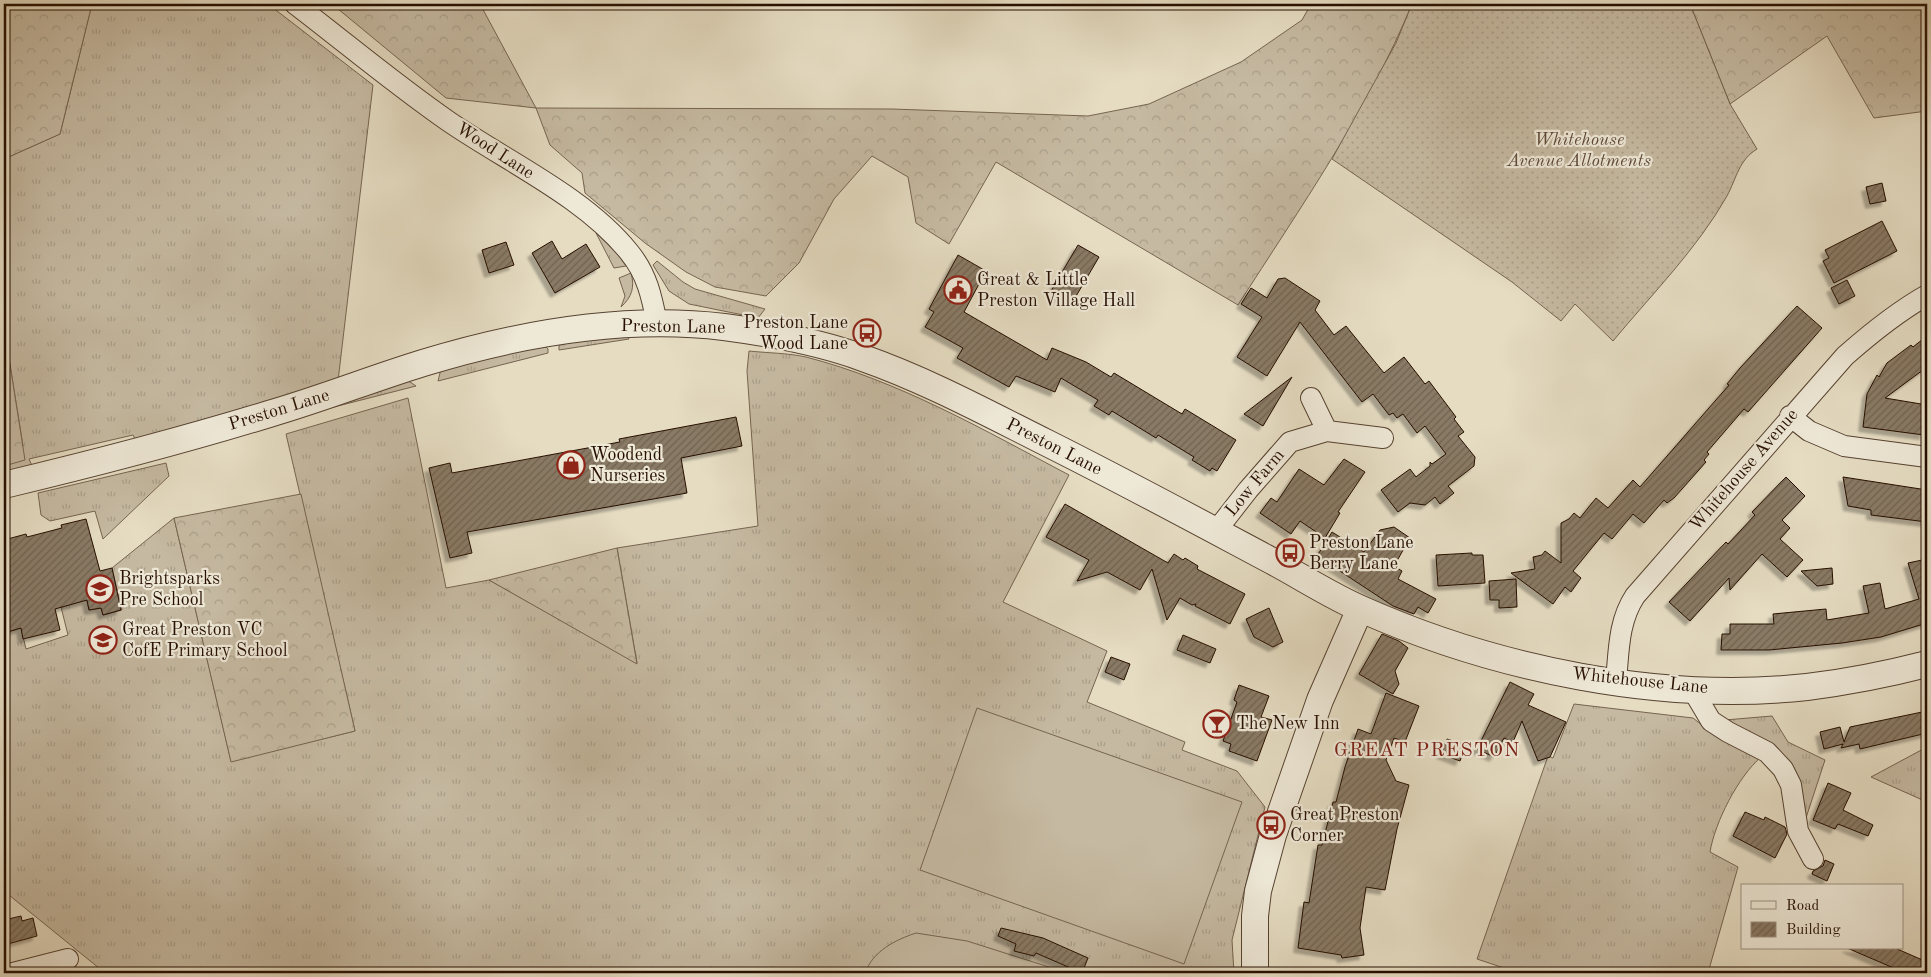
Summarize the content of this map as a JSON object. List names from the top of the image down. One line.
{"streets":{"street":["Wood Lane","Preston Lane","Whitehouse Avenue","Low Farm","Whitehouse Lane"]},"crossings":[["Wood Lane","Preston Lane"],["Preston Lane","Low Farm"],["Preston Lane","Whitehouse Lane"],["Whitehouse Avenue","Whitehouse Lane"]],"districts":["GREAT PRESTON"],"parks":["Whitehouse Avenue Allotments"],"places":{"public building":["Great & Little Preston Village Hall"],"bus stop":["Preston Lane Wood Lane","Preston Lane Berry Lane","Great Preston Corner"],"shop":["Woodend Nurseries"],"school or university":["Brightsparks Pre School","Great Preston VC CofE Primary School"],"bar":["The New Inn"]},"legend":["Road","Building"]}
